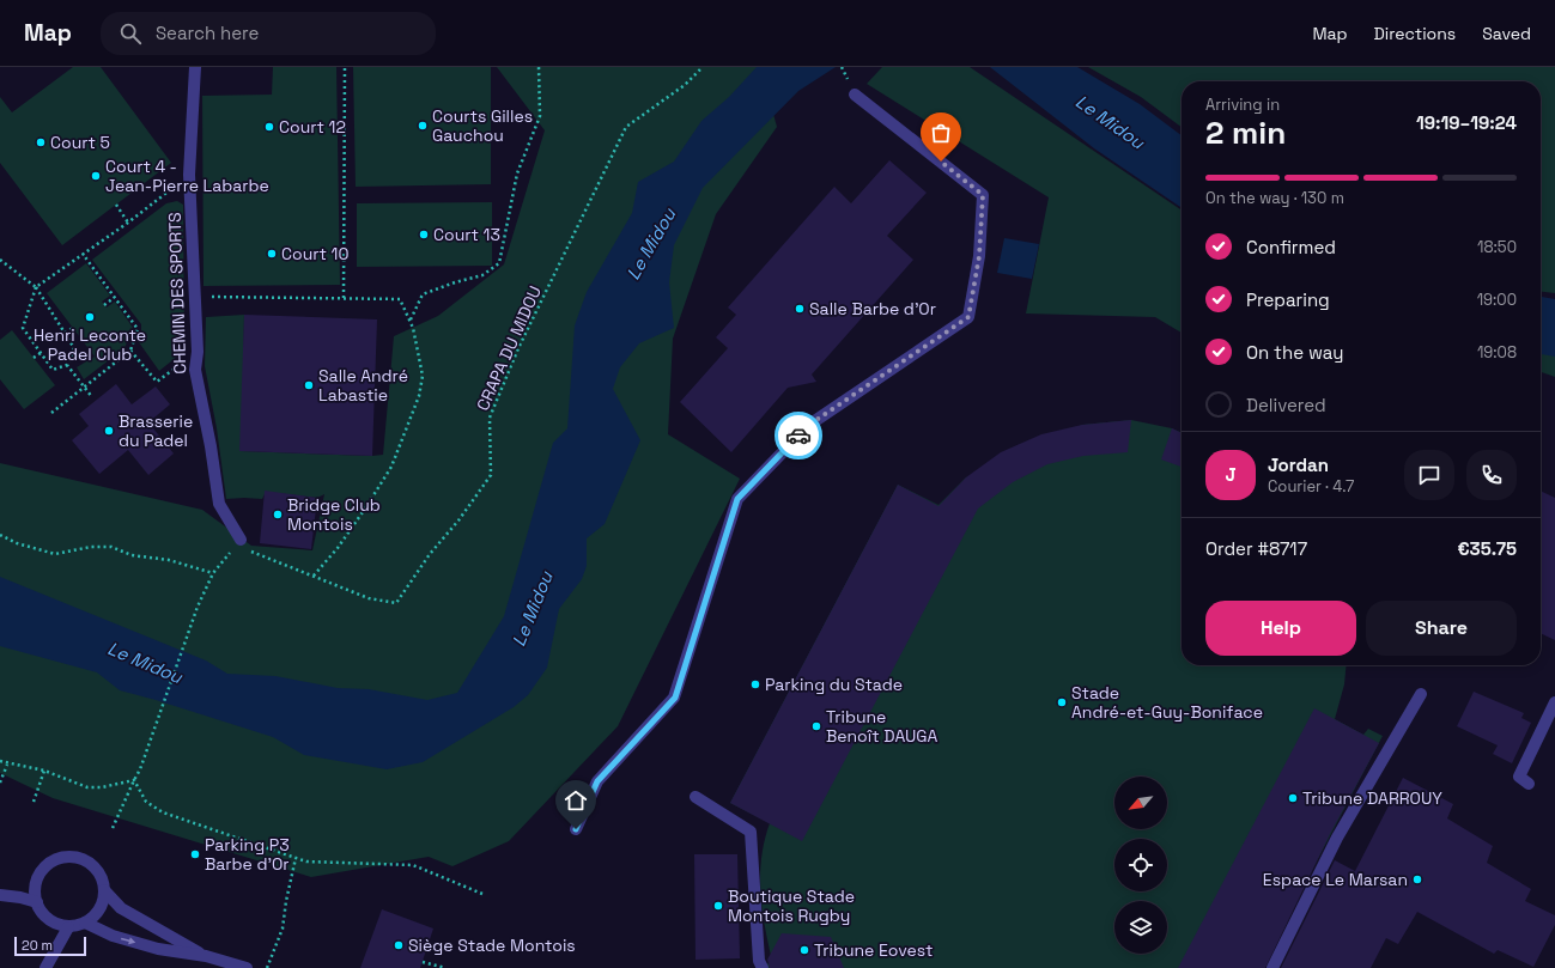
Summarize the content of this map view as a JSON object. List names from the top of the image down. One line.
{"streets":{"street":["CHEMIN DES SPORTS"],"path":["CRAPA DU MIDOU"]},"crossings":[["CHEMIN DES SPORTS","CRAPA DU MIDOU"]],"water":["Le Midou"],"places":["Courts Gilles Gauchou","Court 12","Court 5","Court 4 - Jean-Pierre Labarbe","Court 13","Court 10","Salle Barbe d'Or","Henri Leconte Padel Club","Salle André Labastie","Brasserie du Padel","Bridge Club Montois","Parking du Stade","Stade André-et-Guy-Boniface","Tribune Benoît DAUGA","Tribune DARROUY","Parking P3 Barbe d'Or","Espace Le Marsan","Boutique Stade Montois Rugby","Siège Stade Montois","Tribune Eovest"],"scale_bar":"20 m","north":"bottom left","page":{"header":"Map","search":"Search here","nav":["Map","Directions","Saved"],"heading":["2 min","Arriving in","19:19–19:24"],"panel":["Jordan","Courier · 4.7","Order #8717","€35.75"],"bar":"On the way · 130 m","list":[["Confirmed","18:50"],["Preparing","19:00"],["On the way","19:08"],"Delivered"],"round":"J","buttons":["Help","Share"],"scale":"20 m"}}
